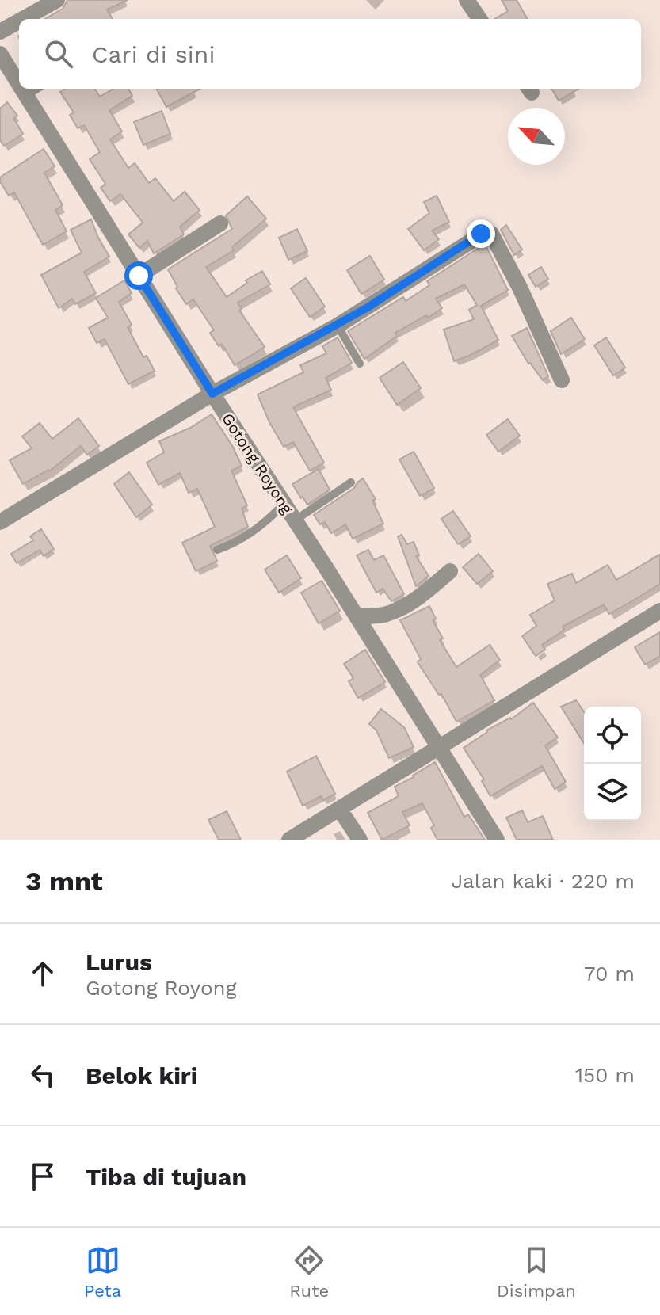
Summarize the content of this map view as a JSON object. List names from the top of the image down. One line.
{"streets":{"street":["Gotong Royong"]},"north":"top left","page":{"search":"Cari di sini","heading":["3 mnt","Jalan kaki · 220 m"],"list":[["Lurus","Gotong Royong","70 m"],["Belok kiri","150 m"],"Tiba di tujuan"],"nav":["Peta","Rute","Disimpan"]}}
